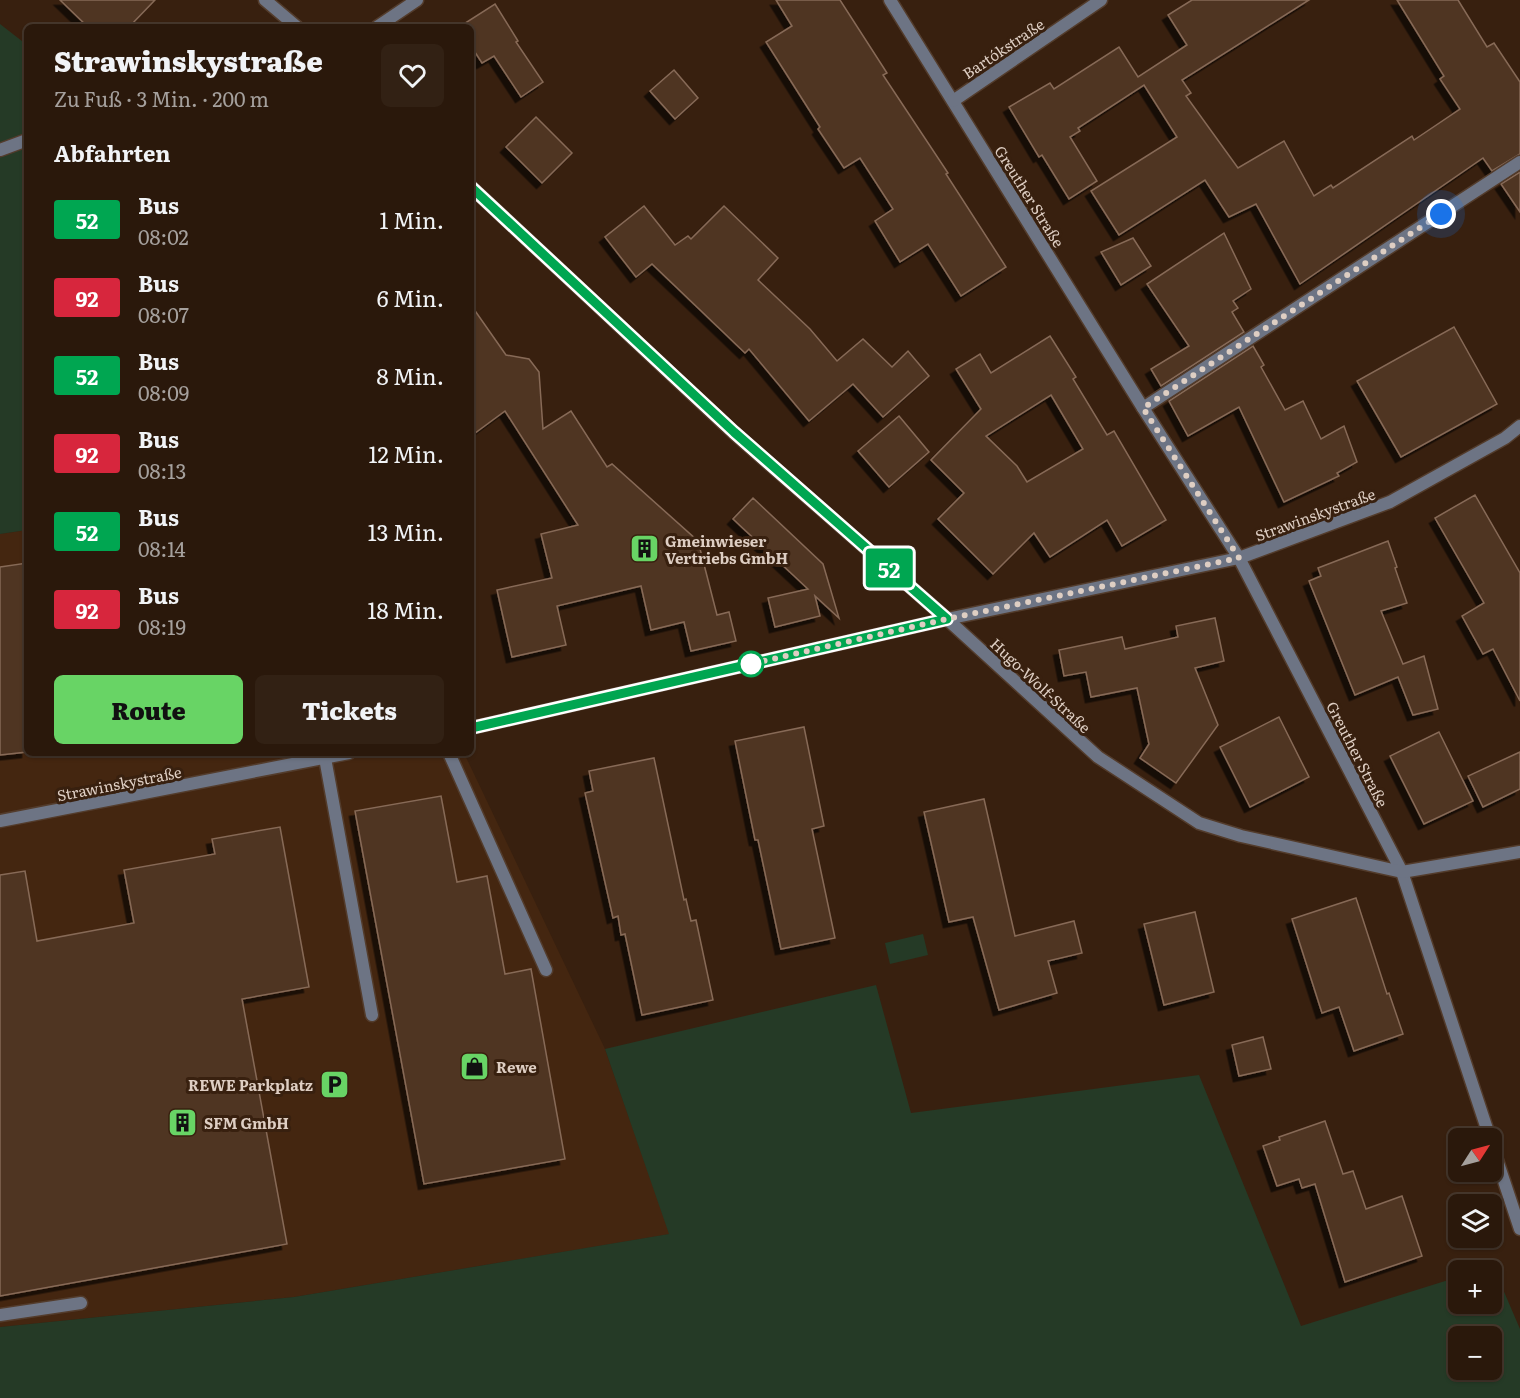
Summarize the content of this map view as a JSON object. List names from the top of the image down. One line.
{"streets":{"street":["Bartókstraße","Greuther Straße","Strawinskystraße","Hugo-Wolf-Straße"]},"crossings":[["Bartókstraße","Greuther Straße"],["Greuther Straße","Strawinskystraße"],["Greuther Straße","Hugo-Wolf-Straße"],["Strawinskystraße","Hugo-Wolf-Straße"]],"places":{"building":["Gmeinwieser Vertriebs GmbH","SFM GmbH"],"shop":["Rewe"],"parking":["REWE Parkplatz"]},"lines":["bus line 52"],"north":"top right","page":{"on_map":"52","heading":[["Strawinskystraße","Zu Fuß · 3 Min. · 200 m"],"Abfahrten"],"list":[{"mark":"52","name":"Bus","note":"08:02","value":"1 Min."},{"mark":"92","name":"Bus","note":"08:07","value":"6 Min."},{"mark":"52","name":"Bus","note":"08:09","value":"8 Min."},{"mark":"92","name":"Bus","note":"08:13","value":"12 Min."},{"mark":"52","name":"Bus","note":"08:14","value":"13 Min."},{"mark":"92","name":"Bus","note":"08:19","value":"18 Min."}],"buttons":["Route","Tickets"],"map_buttons":["+","−"]}}
